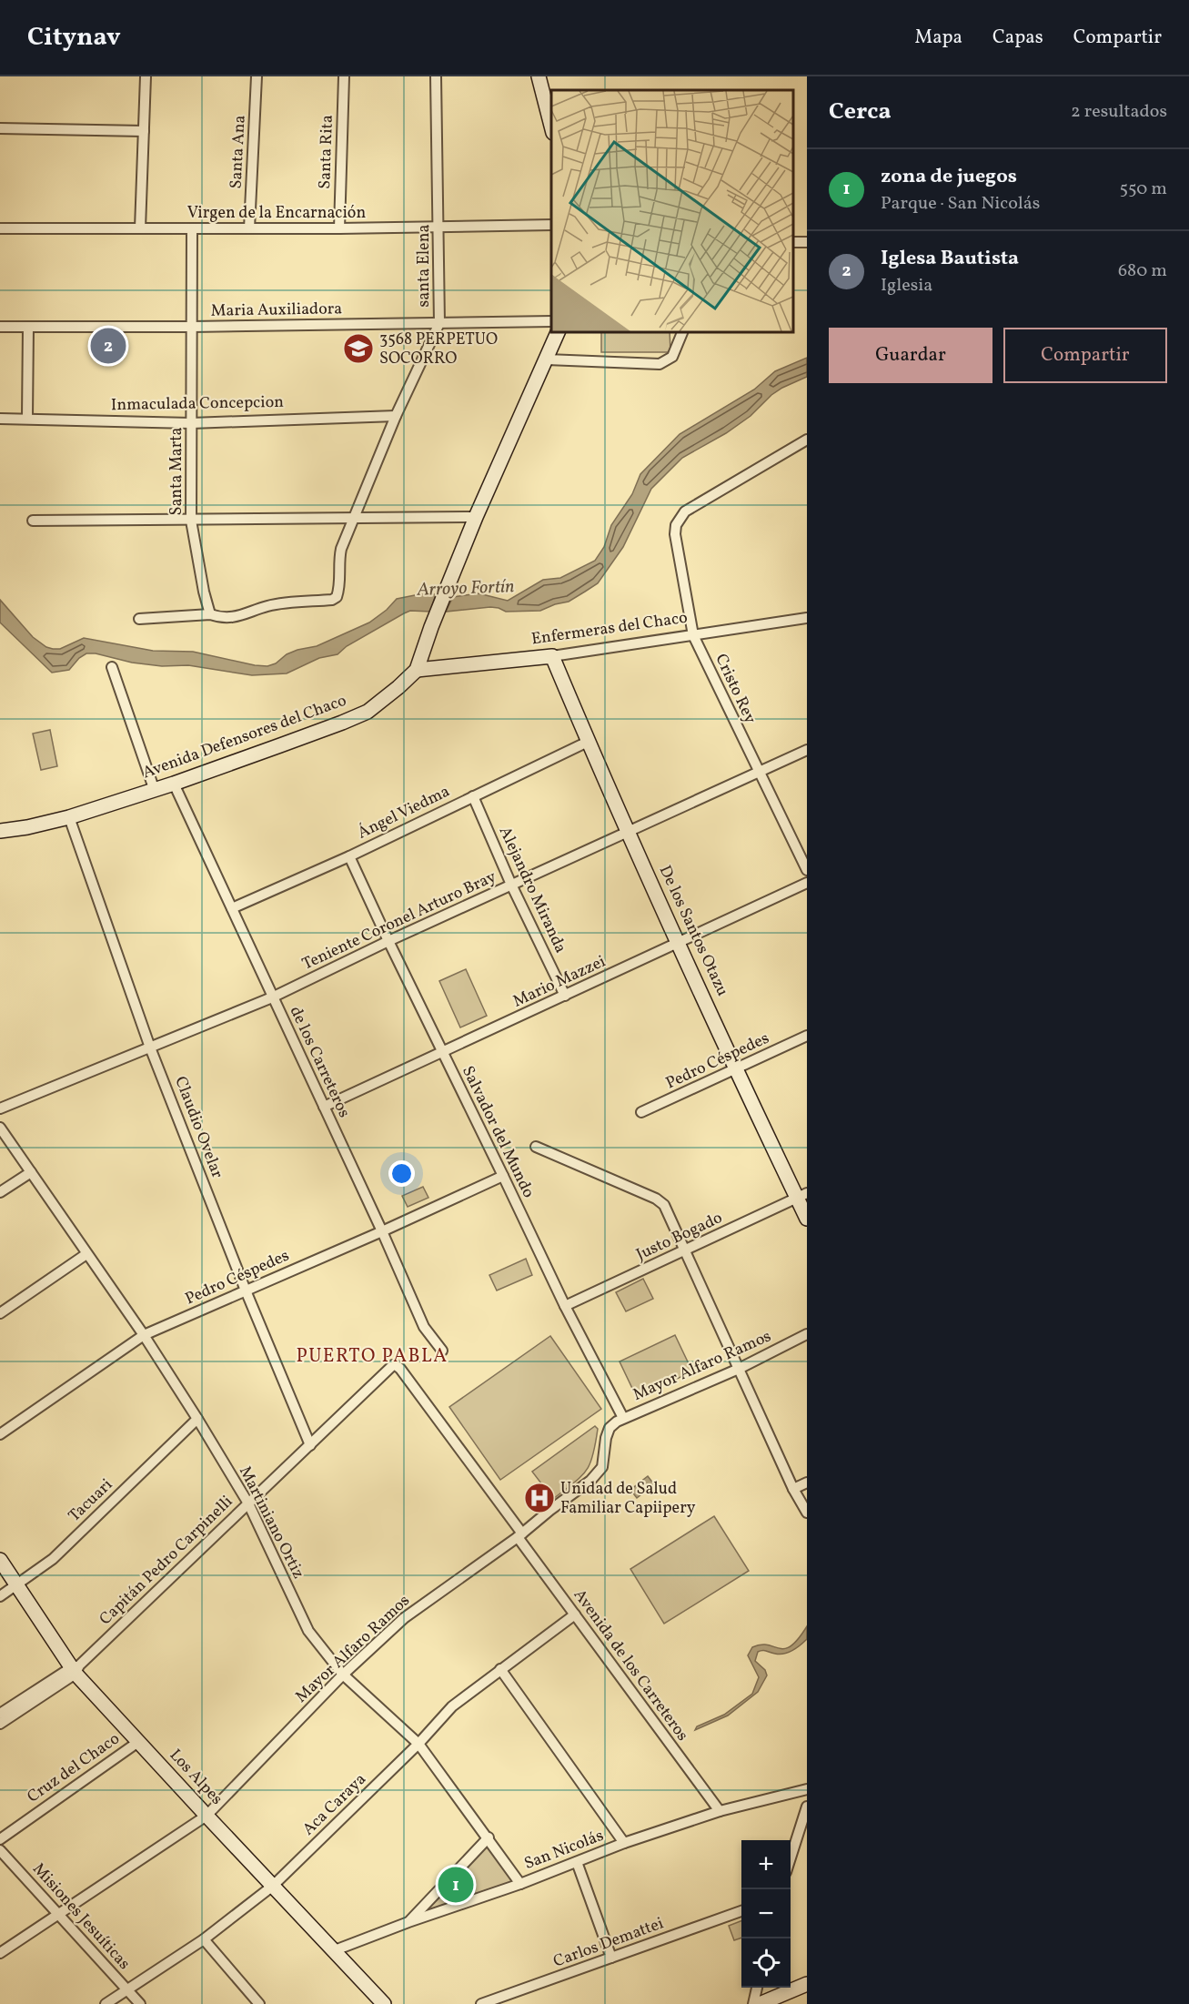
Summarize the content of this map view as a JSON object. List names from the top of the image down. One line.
{"streets":{"street":["Santa Ana","Santa Rita","Virgen de la Encarnación","santa Elena","Maria Auxiliadora","Inmaculada Concepcion","Santa Marta","Enfermeras del Chaco","Cristo Rey","Avenida Defensores del Chaco","Ángel Viedma","Alejandro Miranda","Teniente Coronel Arturo Bray","De los Santos Otazu","Mario Mazzei","Pedro Céspedes","de los Carreteros","Claudio Ovelar","Salvador del Mundo","Justo Bogado","Mayor Alfaro Ramos","Tacuari","Martiniano Ortiz","Capitán Pedro Carpinelli","Avenida de los Carreteros","Cruz del Chaco","Los Alpes","Aca Caraya","San Nicolás","Misiones Jesuíticas","Carlos Demattei"]},"crossings":[["Santa Ana","Virgen de la Encarnación"],["Santa Rita","Virgen de la Encarnación"],["Virgen de la Encarnación","santa Elena"],["Virgen de la Encarnación","Santa Marta"],["santa Elena","Maria Auxiliadora"],["santa Elena","Inmaculada Concepcion"],["santa Elena","Santa Marta"],["Maria Auxiliadora","Santa Marta"],["Inmaculada Concepcion","Santa Marta"],["Enfermeras del Chaco","Cristo Rey"],["Enfermeras del Chaco","Avenida Defensores del Chaco"],["Enfermeras del Chaco","De los Santos Otazu"],["Cristo Rey","Teniente Coronel Arturo Bray"],["Avenida Defensores del Chaco","de los Carreteros"],["Avenida Defensores del Chaco","Claudio Ovelar"],["Ángel Viedma","Alejandro Miranda"],["Ángel Viedma","De los Santos Otazu"],["Ángel Viedma","de los Carreteros"],["Ángel Viedma","Salvador del Mundo"],["Alejandro Miranda","Teniente Coronel Arturo Bray"],["Alejandro Miranda","Mario Mazzei"],["Teniente Coronel Arturo Bray","De los Santos Otazu"],["Teniente Coronel Arturo Bray","de los Carreteros"],["Teniente Coronel Arturo Bray","Claudio Ovelar"],["Teniente Coronel Arturo Bray","Salvador del Mundo"],["De los Santos Otazu","Mario Mazzei"],["De los Santos Otazu","Pedro Céspedes"],["De los Santos Otazu","Justo Bogado"],["Mario Mazzei","de los Carreteros"],["Mario Mazzei","Salvador del Mundo"],["Pedro Céspedes","de los Carreteros"],["Pedro Céspedes","Claudio Ovelar"],["Pedro Céspedes","Salvador del Mundo"],["Pedro Céspedes","Martiniano Ortiz"],["Claudio Ovelar","Capitán Pedro Carpinelli"],["Salvador del Mundo","Justo Bogado"],["Salvador del Mundo","Mayor Alfaro Ramos"],["Mayor Alfaro Ramos","Martiniano Ortiz"],["Mayor Alfaro Ramos","Avenida de los Carreteros"],["Mayor Alfaro Ramos","Los Alpes"],["Mayor Alfaro Ramos","Misiones Jesuíticas"],["Tacuari","Martiniano Ortiz"],["Tacuari","Los Alpes"],["Martiniano Ortiz","Capitán Pedro Carpinelli"],["Martiniano Ortiz","Aca Caraya"],["Martiniano Ortiz","San Nicolás"],["Capitán Pedro Carpinelli","Avenida de los Carreteros"],["Capitán Pedro Carpinelli","Los Alpes"],["Avenida de los Carreteros","Aca Caraya"],["Avenida de los Carreteros","San Nicolás"],["Cruz del Chaco","Los Alpes"],["Los Alpes","Aca Caraya"],["Los Alpes","San Nicolás"],["Aca Caraya","Misiones Jesuíticas"]],"districts":["PUERTO PABLA"],"water":["Arroyo Fortín"],"places":{"school or university":["3568 PERPETUO SOCORRO"],"hospital":["Unidad de Salud Familiar Capiipery"]},"page":{"header":"Citynav","nav":["Mapa","Capas","Compartir"],"heading":["Cerca","2 resultados"],"list":[{"mark":"1","name":"zona de juegos","note":"Parque · San Nicolás","value":"550 m"},{"mark":"2","name":"Iglesa Bautista","note":"Iglesia","value":"680 m"}],"buttons":["Guardar","Compartir"],"pins":["2","1"],"map_buttons":["+","−"]}}
